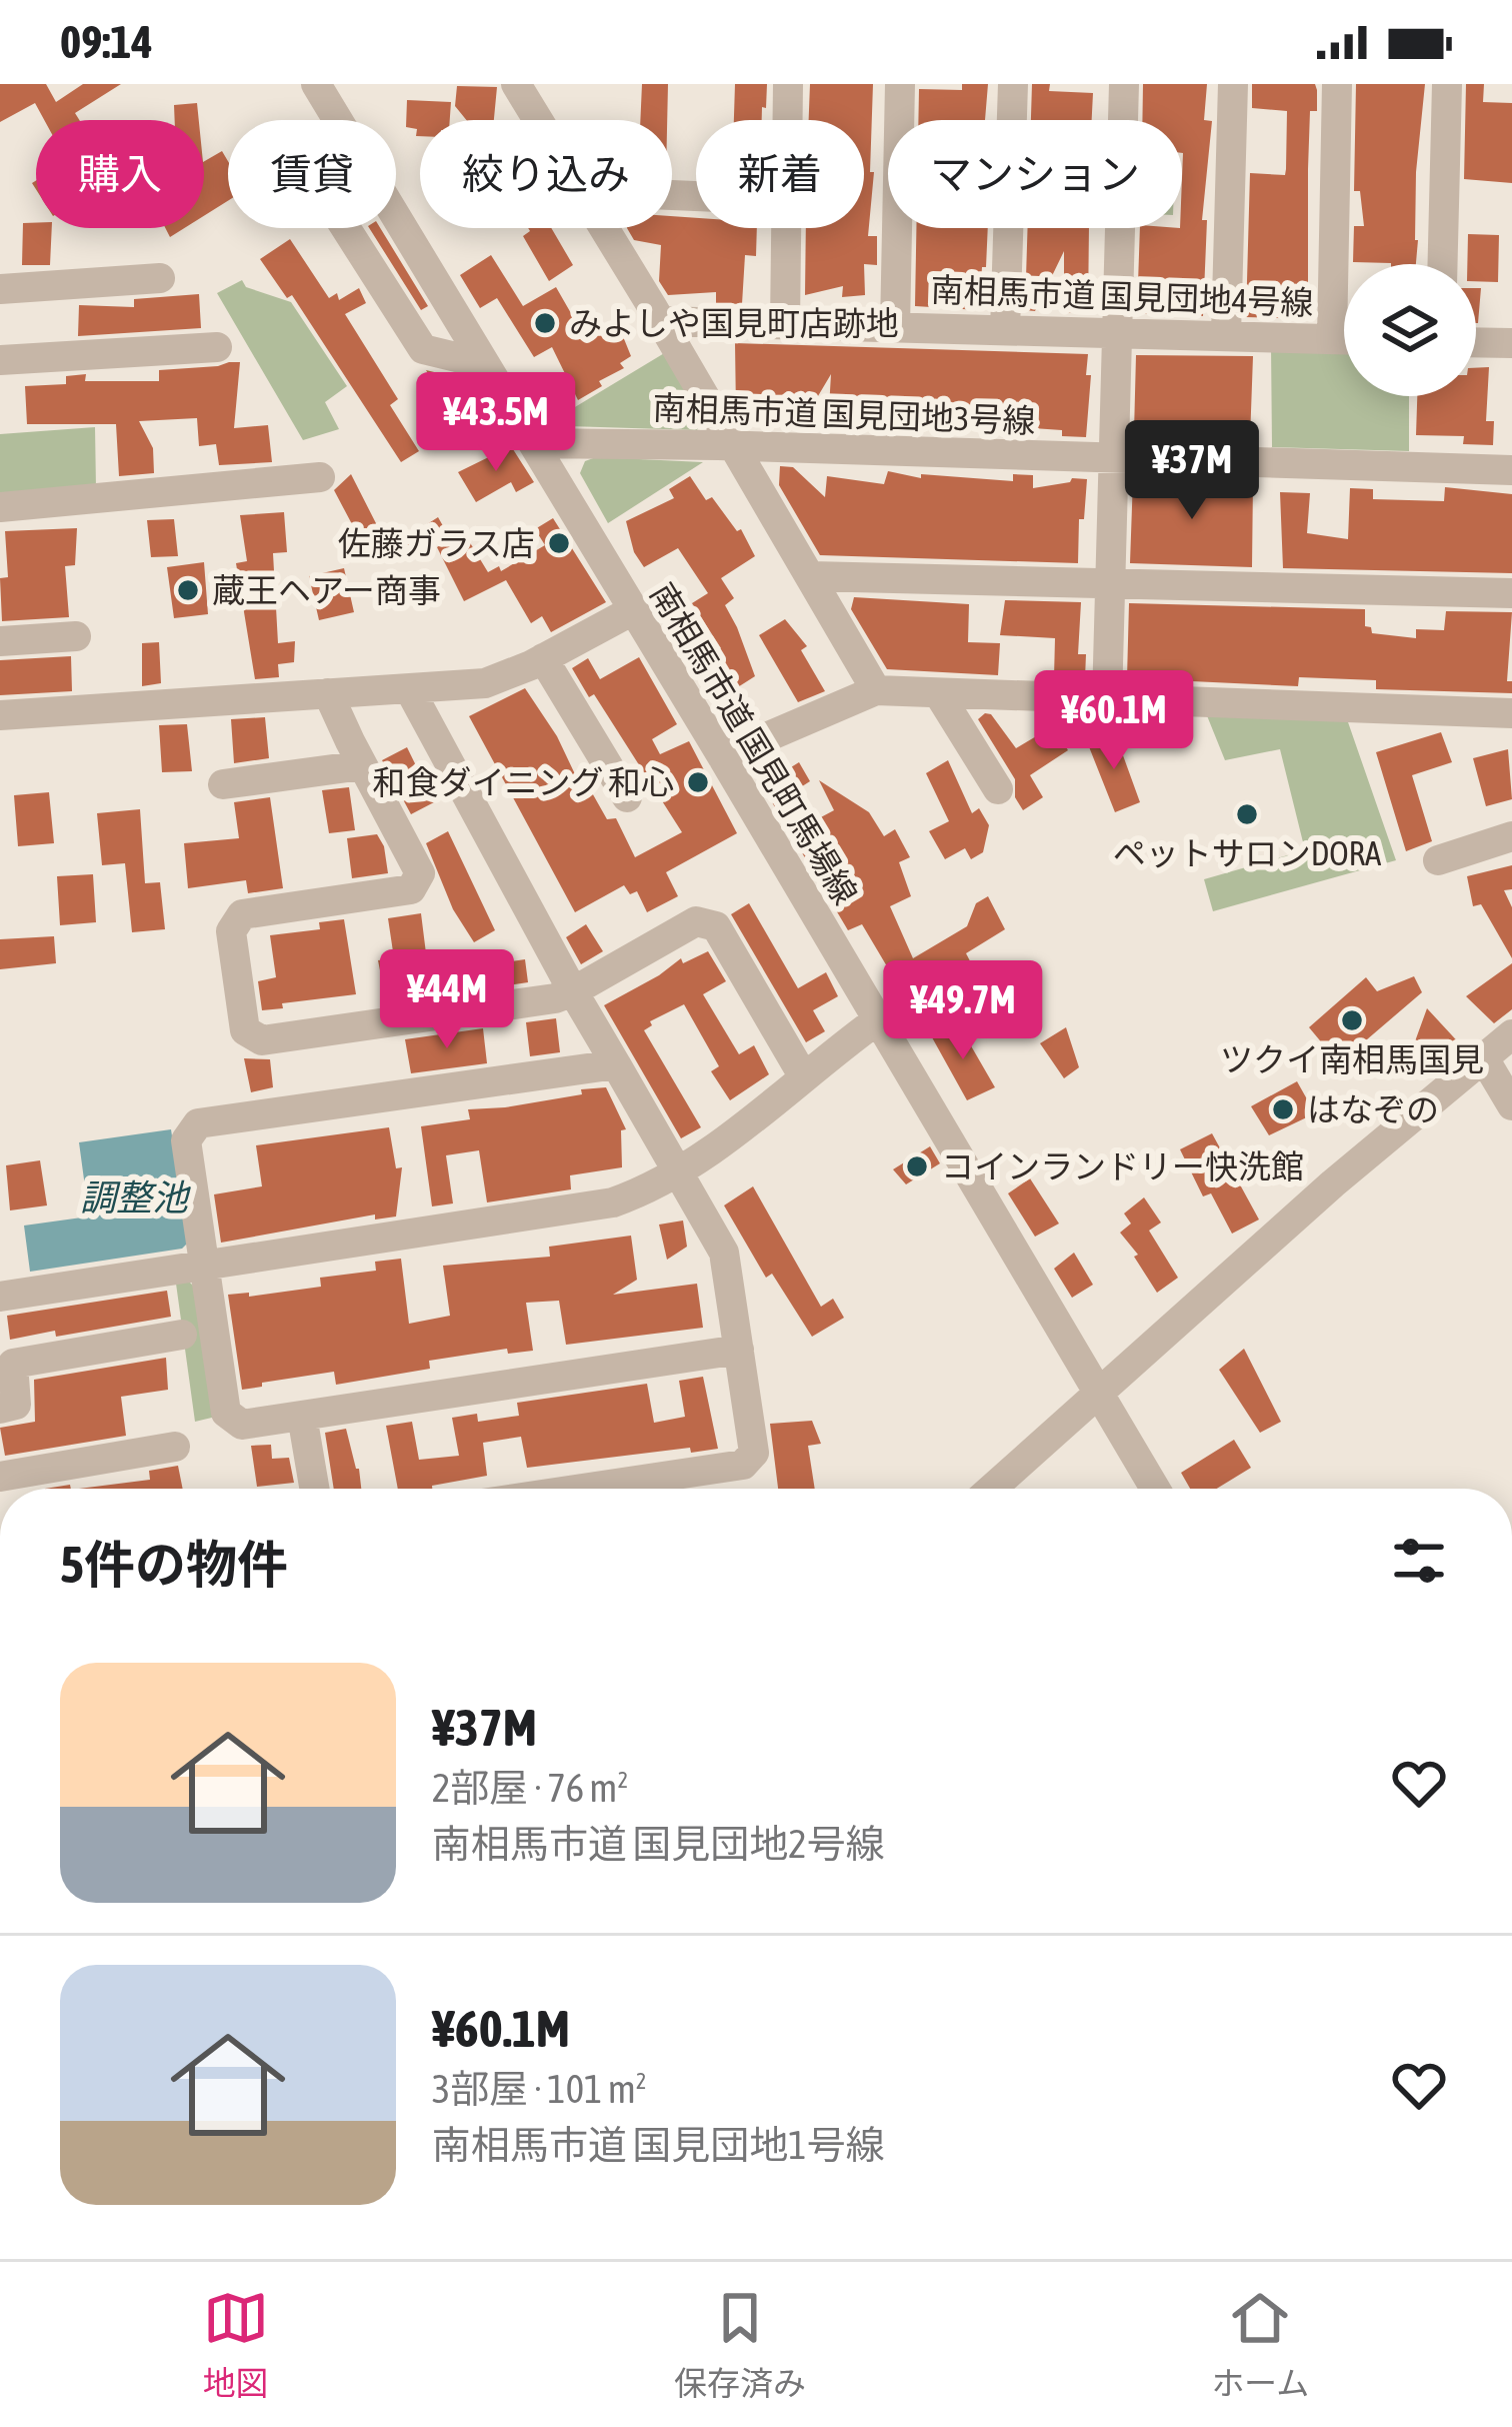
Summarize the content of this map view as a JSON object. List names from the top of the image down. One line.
{"streets":{"street":["南相馬市道 国見団地4号線","南相馬市道 国見団地3号線","南相馬市道 国見町馬場線"]},"crossings":[["南相馬市道 国見団地3号線","南相馬市道 国見町馬場線"]],"water":["調整池"],"places":["みよしや国見町店跡地","佐藤ガラス店","蔵王ヘアー商事","和食ダイニング 和心","ペットサロンDORA","ツクイ南相馬国見","はなぞの","コインランドリー快洗館"],"page":{"status":"09:14","chip":["購入","賃貸","絞り込み","新着","マンション"],"price":["¥43.5M","¥37M","¥60.1M","¥44M","¥49.7M"],"heading":"5件の物件","list":[{"name":"¥37M","note":"2部屋 · 76 m² · 南相馬市道 国見団地2号線"},{"name":"¥60.1M","note":"3部屋 · 101 m² · 南相馬市道 国見団地1号線"}],"tabs":["地図","保存済み","ホーム"]}}
